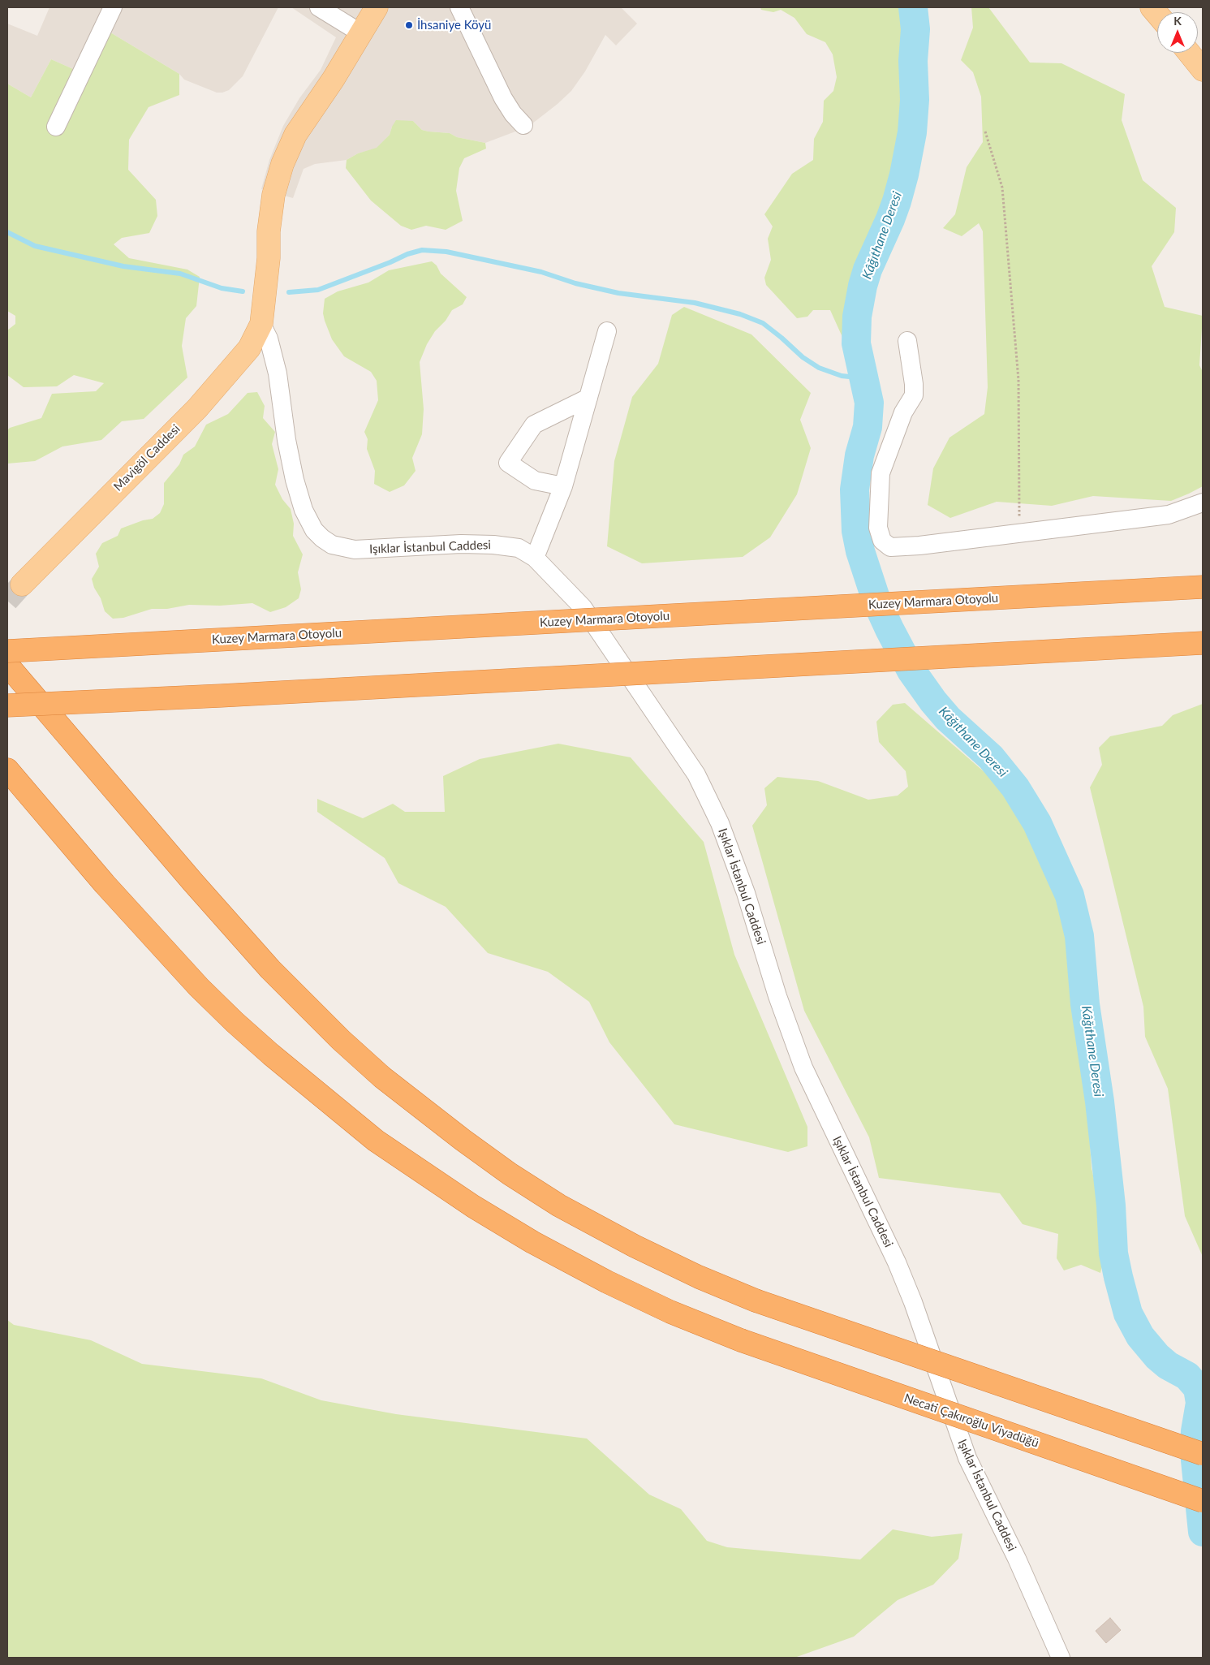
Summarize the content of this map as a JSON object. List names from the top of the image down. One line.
{"streets":{"highway":["Kuzey Marmara Otoyolu","Necati Çakıroğlu Viyadüğü"],"main road":["Mavigöl Caddesi"],"street":["Işıklar İstanbul Caddesi"]},"crossings":[["Mavigöl Caddesi","Işıklar İstanbul Caddesi"]],"water":["Kâğıthane Deresi"],"places":["İhsaniye Köyü"],"north":"top"}
